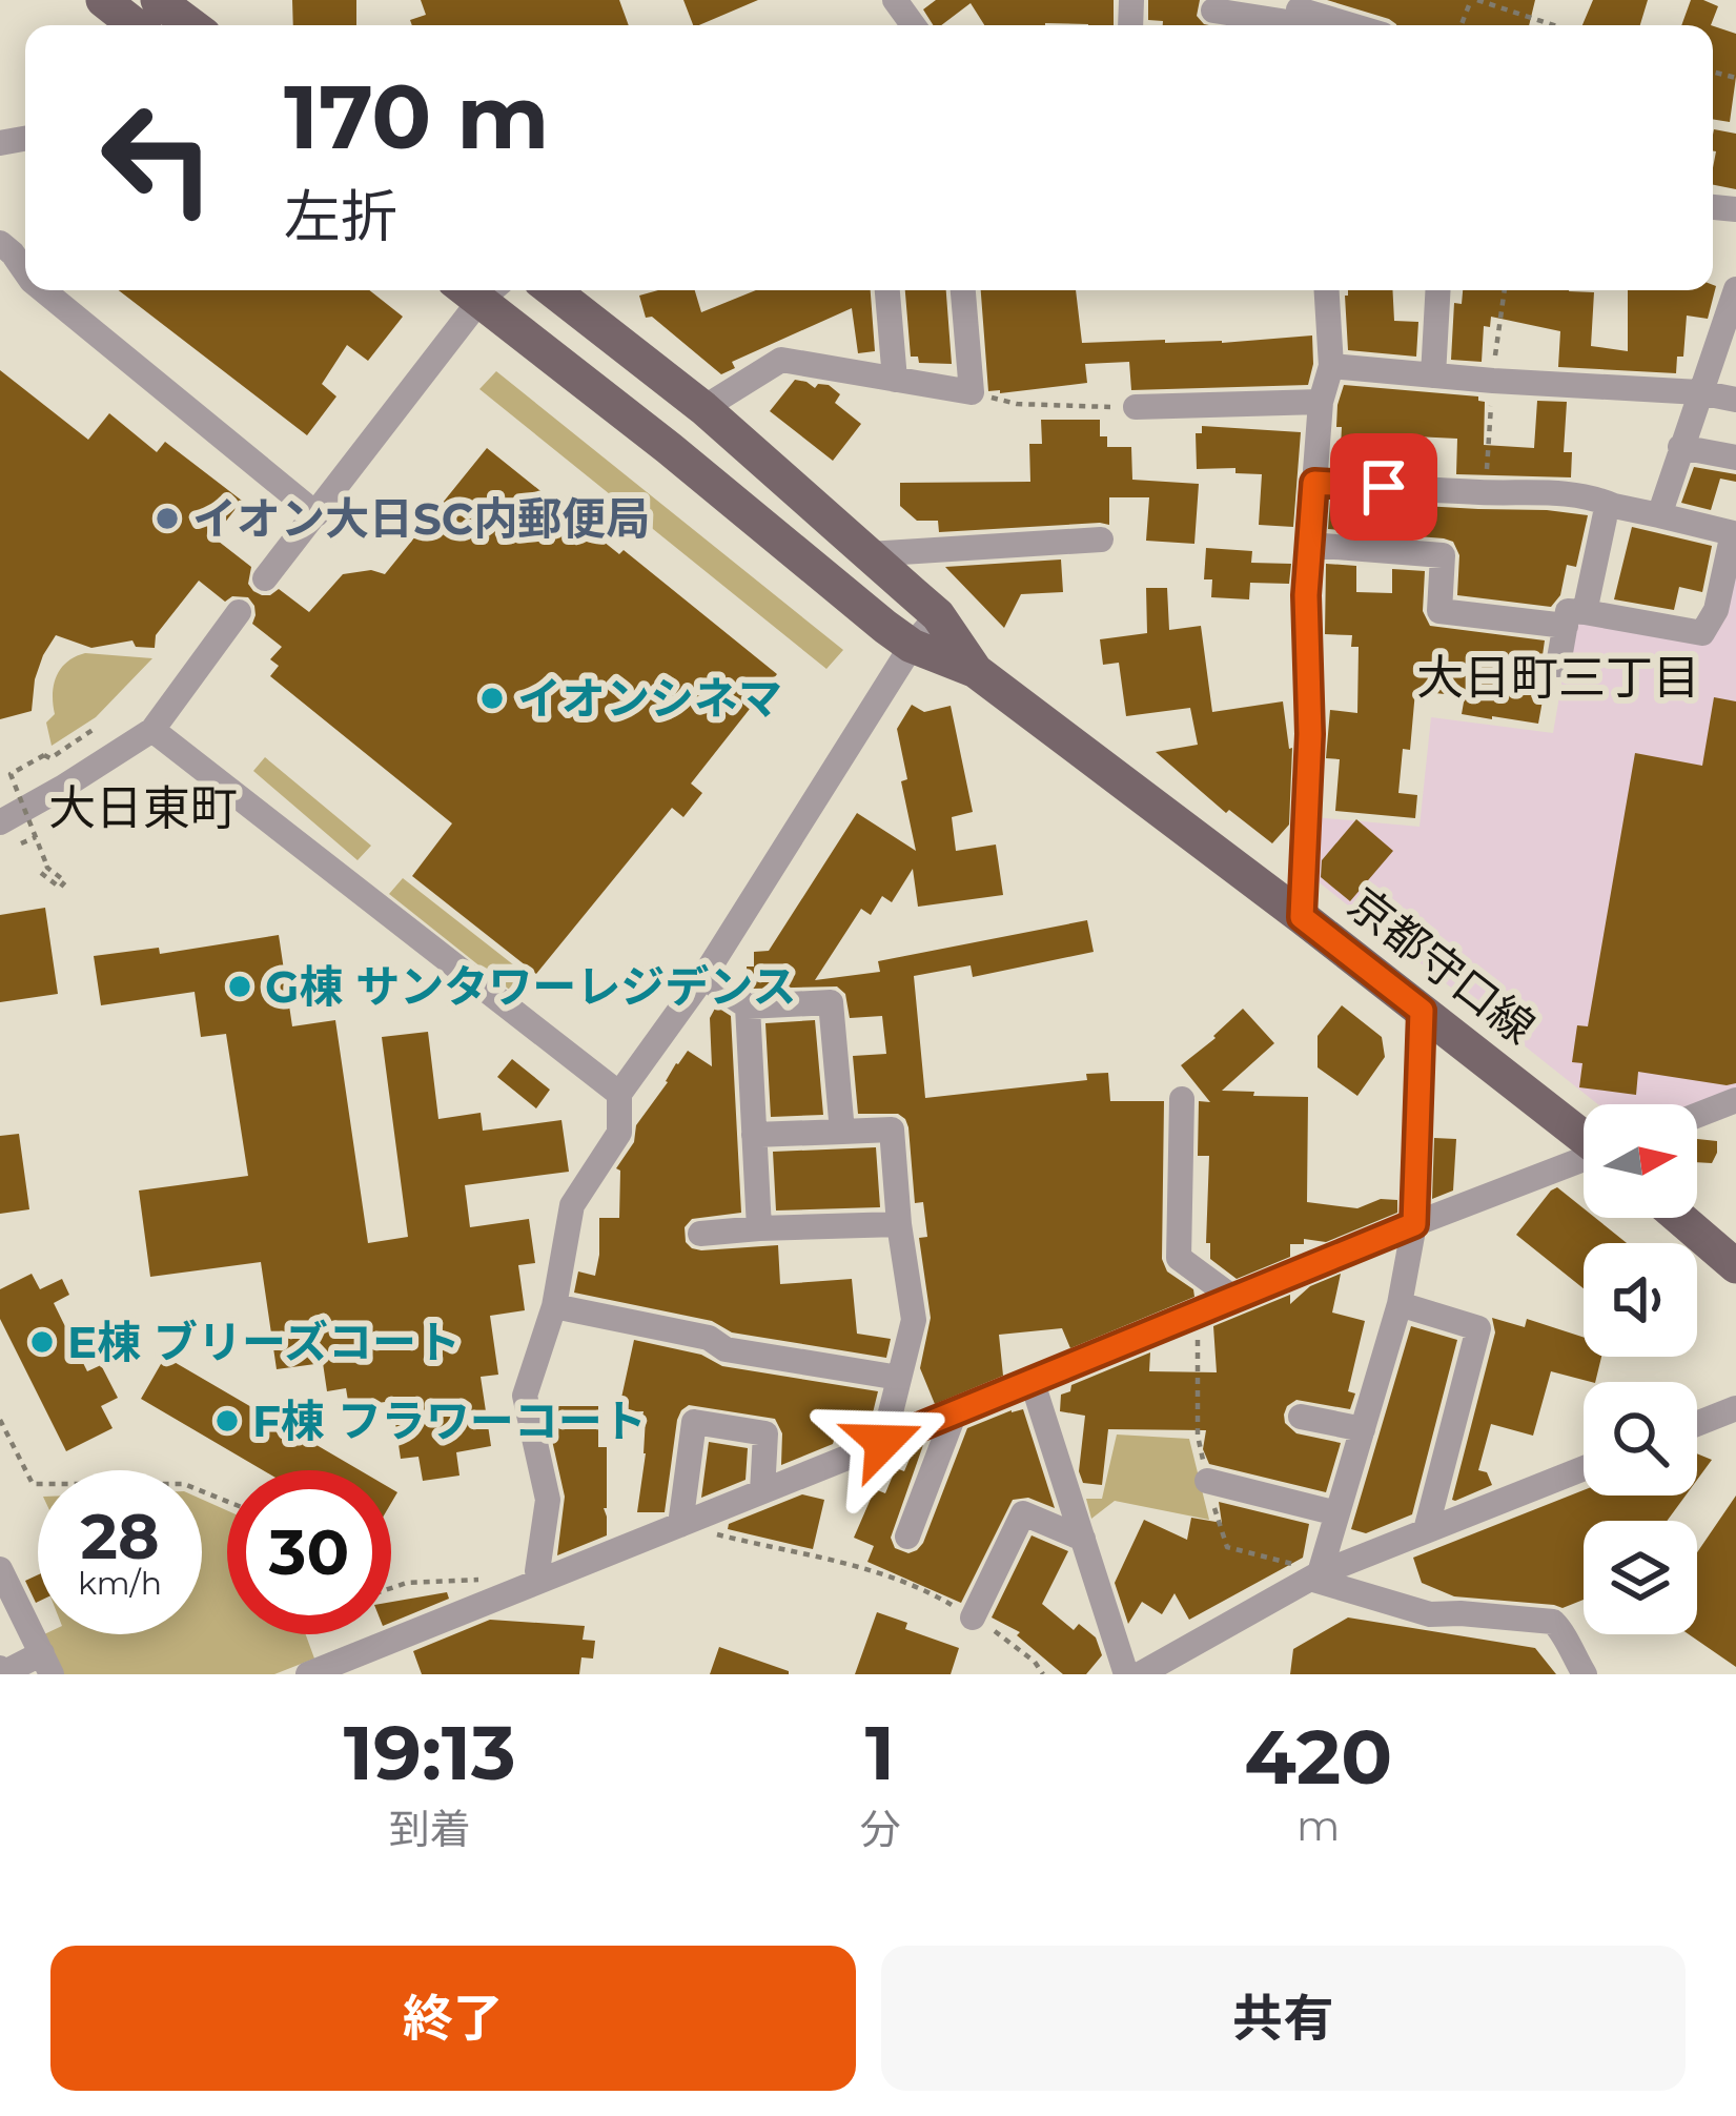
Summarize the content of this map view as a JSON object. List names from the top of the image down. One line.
{"streets":{"main road":["京都守口線"]},"districts":["大日町三丁目","大日東町"],"places":["イオン大日SC内郵便局","イオンシネマ","G棟 サンタワーレジデンス","E棟 ブリーズコート","F棟 フラワーコート"],"north":"right","page":{"turn":["170 m","左折"],"speed":"28 km/h","limit":"30","eta":["19:13","到着","1","分","420","m"],"buttons":["終了","共有"]}}
